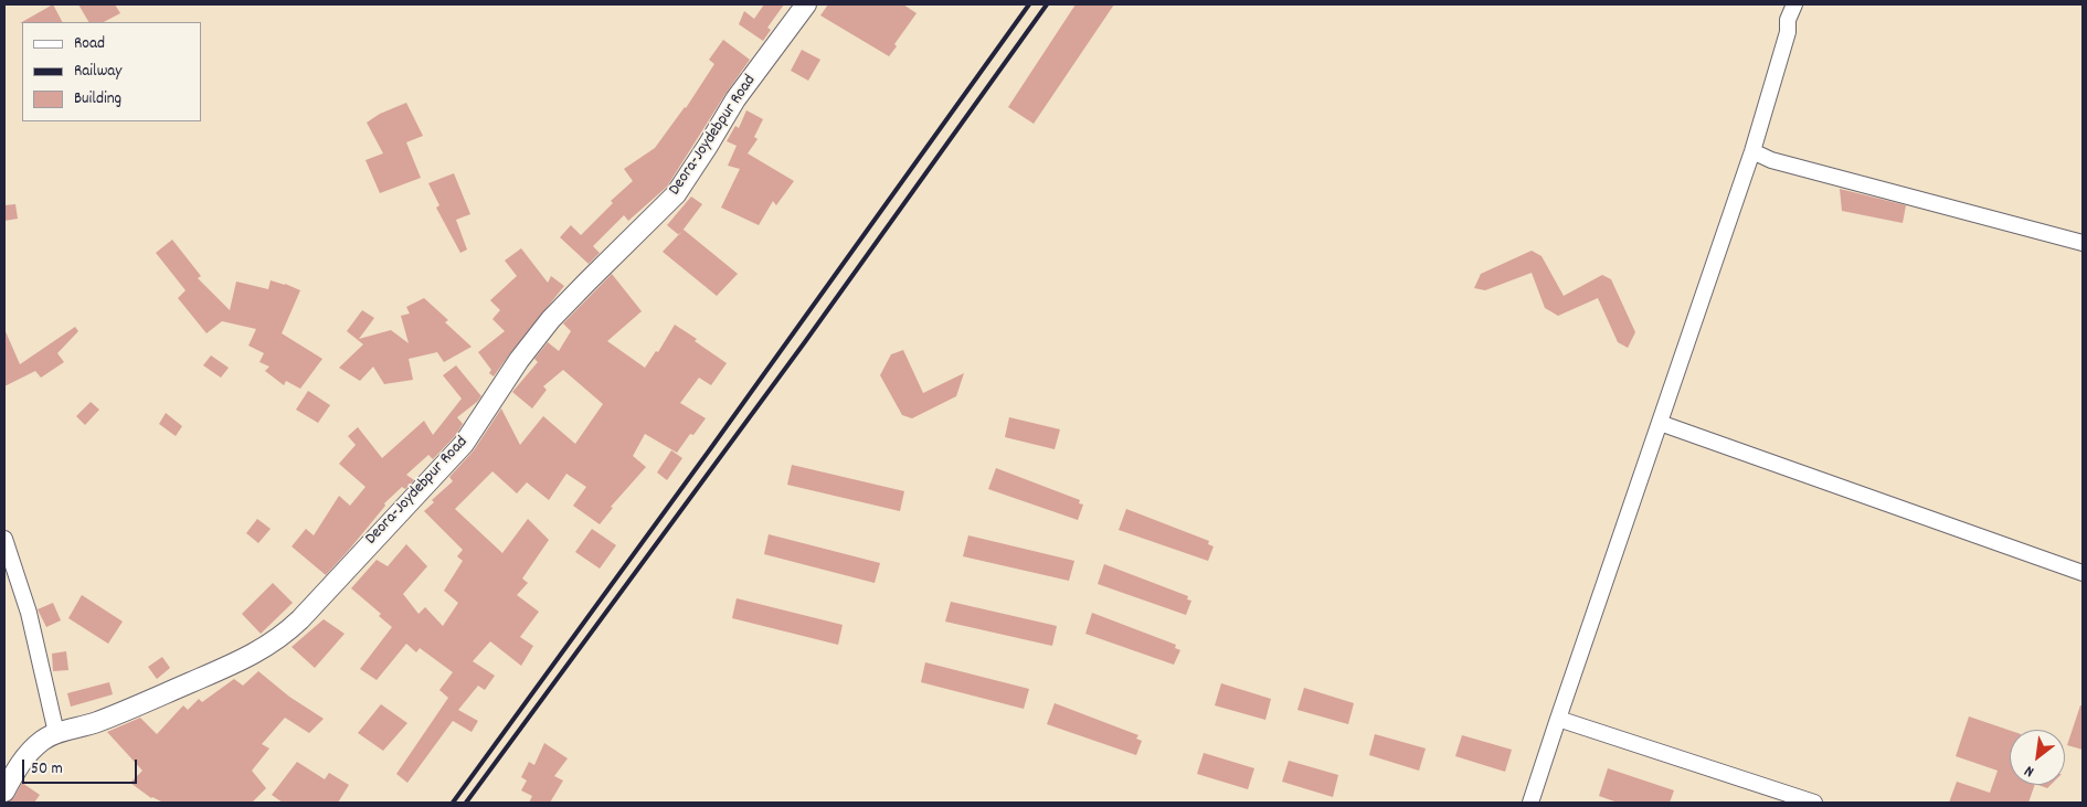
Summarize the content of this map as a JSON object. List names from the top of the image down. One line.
{"streets":{"street":["Deora-Joydebpur Road"]},"legend":["Road","Railway","Building"],"scale_bar":"50 m","north":"bottom left"}
